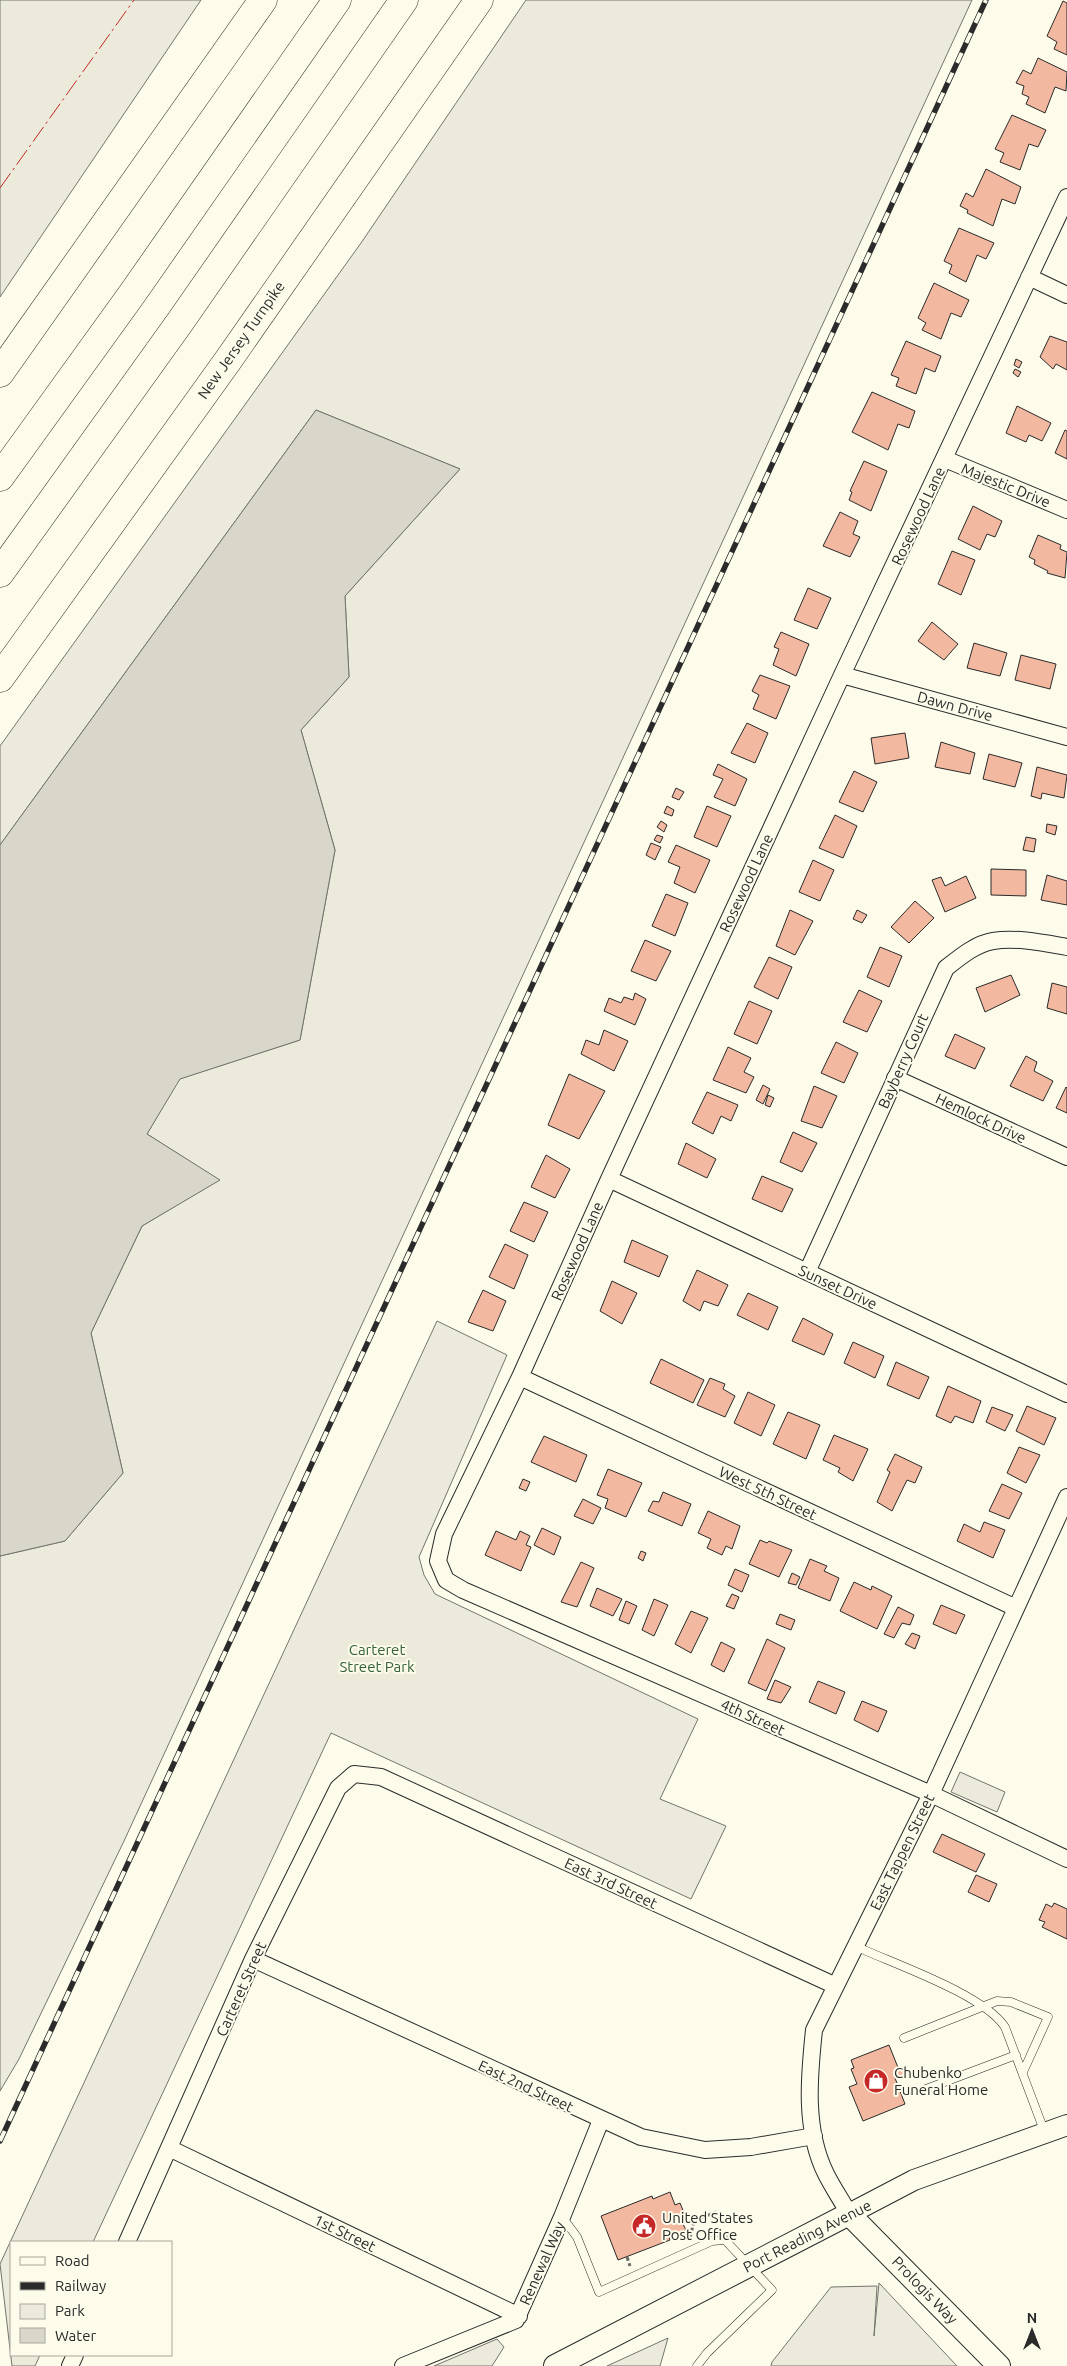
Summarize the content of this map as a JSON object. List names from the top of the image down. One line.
{"streets":{"highway":["New Jersey Turnpike"],"main road":["Port Reading Avenue","Prologis Way"],"street":["Majestic Drive","Rosewood Lane","Dawn Drive","Bayberry Court","Hemlock Drive","Sunset Drive","West 5th Street","4th Street","East Tappen Street","East 3rd Street","Carteret Street","East 2nd Street","1st Street","Renewal Way"]},"crossings":[["Majestic Drive","Rosewood Lane"],["Rosewood Lane","Dawn Drive"],["Rosewood Lane","Sunset Drive"],["Rosewood Lane","West 5th Street"],["Rosewood Lane","4th Street"],["Bayberry Court","Hemlock Drive"],["Bayberry Court","Sunset Drive"],["West 5th Street","East Tappen Street"],["4th Street","East Tappen Street"],["East Tappen Street","East 3rd Street"],["East Tappen Street","East 2nd Street"],["East Tappen Street","Port Reading Avenue"],["East Tappen Street","Prologis Way"],["East 3rd Street","Carteret Street"],["Carteret Street","East 2nd Street"],["Carteret Street","1st Street"],["East 2nd Street","Renewal Way"],["1st Street","Renewal Way"],["Port Reading Avenue","Prologis Way"]],"parks":["Carteret Street Park"],"places":{"shop":["Chubenko Funeral Home"],"public building":["United States Post Office"]},"legend":["Road","Railway","Park","Water"],"north":"top"}
